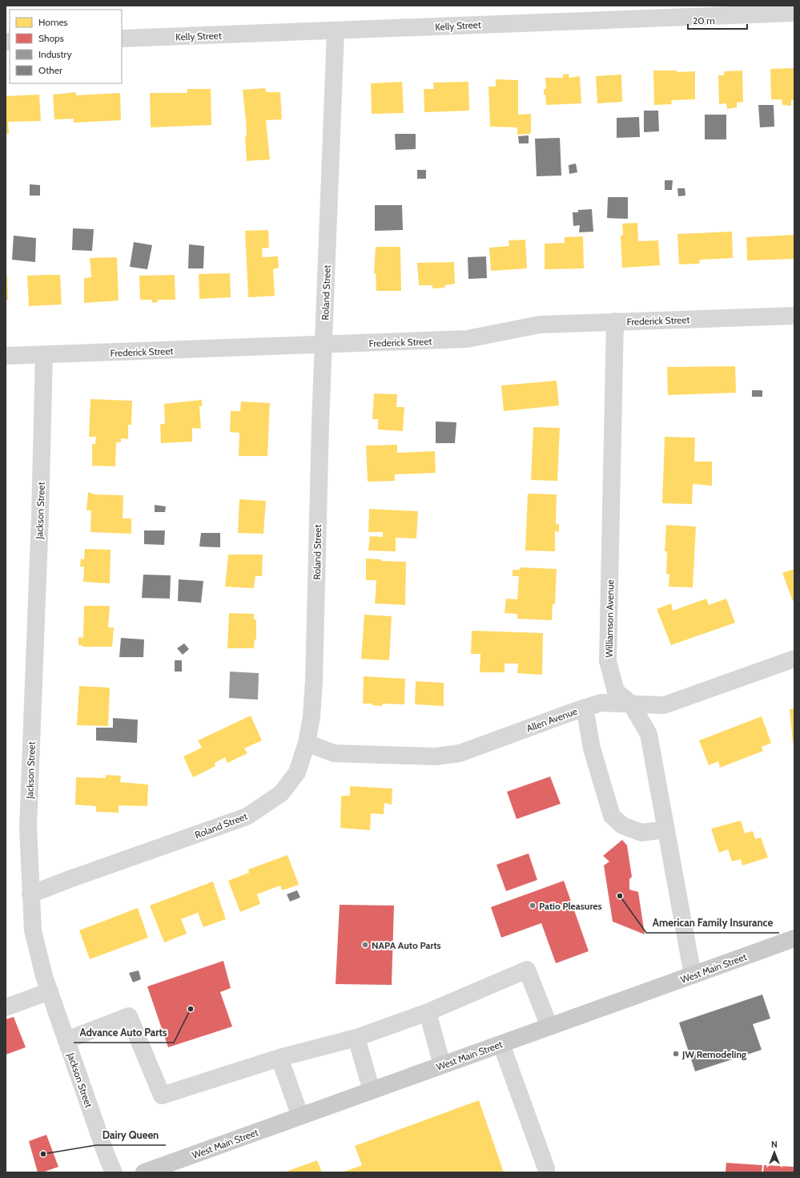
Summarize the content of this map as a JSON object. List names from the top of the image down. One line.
{"streets":{"main road":["West Main Street"],"street":["Kelly Street","Roland Street","Frederick Street","Jackson Street","Williamson Avenue","Allen Avenue"]},"crossings":[["Kelly Street","Roland Street"],["Roland Street","Frederick Street"],["Roland Street","Jackson Street"],["Roland Street","Allen Avenue"],["Frederick Street","Jackson Street"],["Frederick Street","Williamson Avenue"],["Williamson Avenue","Allen Avenue"],["Williamson Avenue","West Main Street"]],"places":["American Family Insurance","Patio Pleasures","NAPA Auto Parts","Advance Auto Parts","JW Remodeling","Dairy Queen"],"legend":["Homes","Shops","Industry","Other"],"scale_bar":"20 m","north":"top"}
